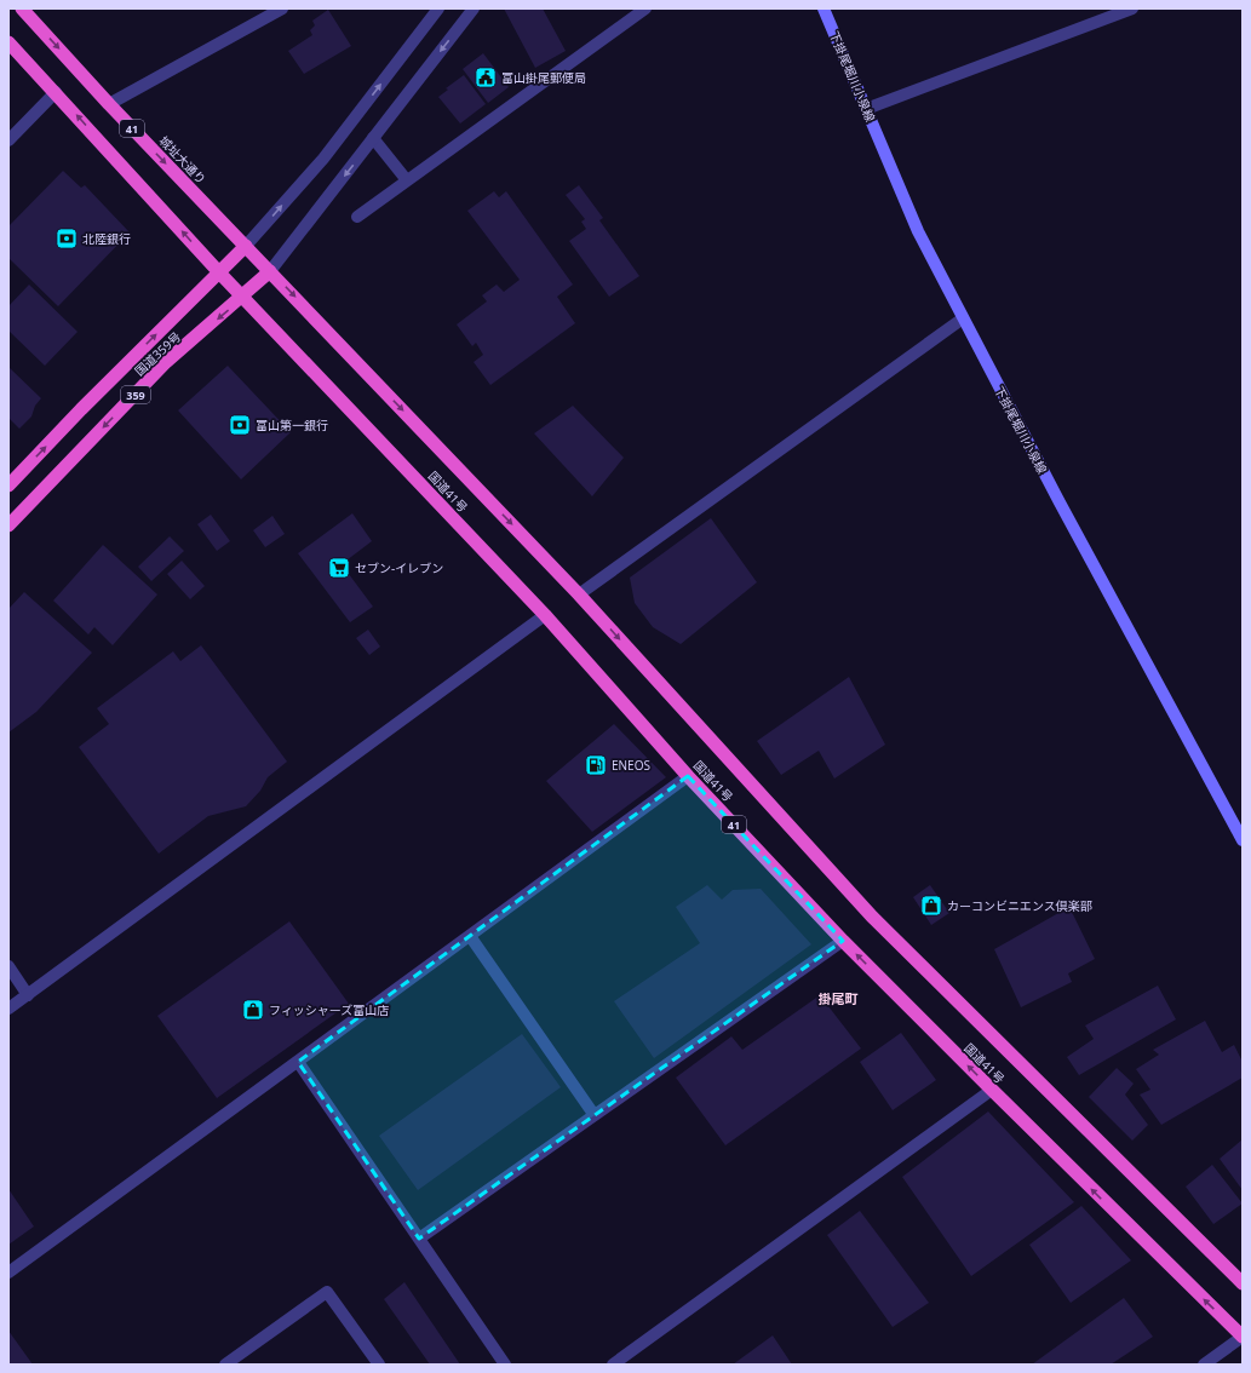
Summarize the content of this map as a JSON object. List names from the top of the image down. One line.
{"streets":{"highway":["41","城址大通り","国道359号","359","国道41号"],"main road":["下掛尾堀川小泉線"]},"crossings":[["41","国道359号"],["41","国道41号"],["城址大通り","国道359号"],["城址大通り","国道41号"],["国道359号","国道41号"]],"districts":["掛尾町"],"places":{"public building":["富山掛尾郵便局"],"bank":["北陸銀行","富山第一銀行"],"supermarket":["セブン-イレブン"],"fuel station":["ENEOS"],"shop":["カーコンビニエンス倶楽部","フィッシャーズ富山店"]}}
